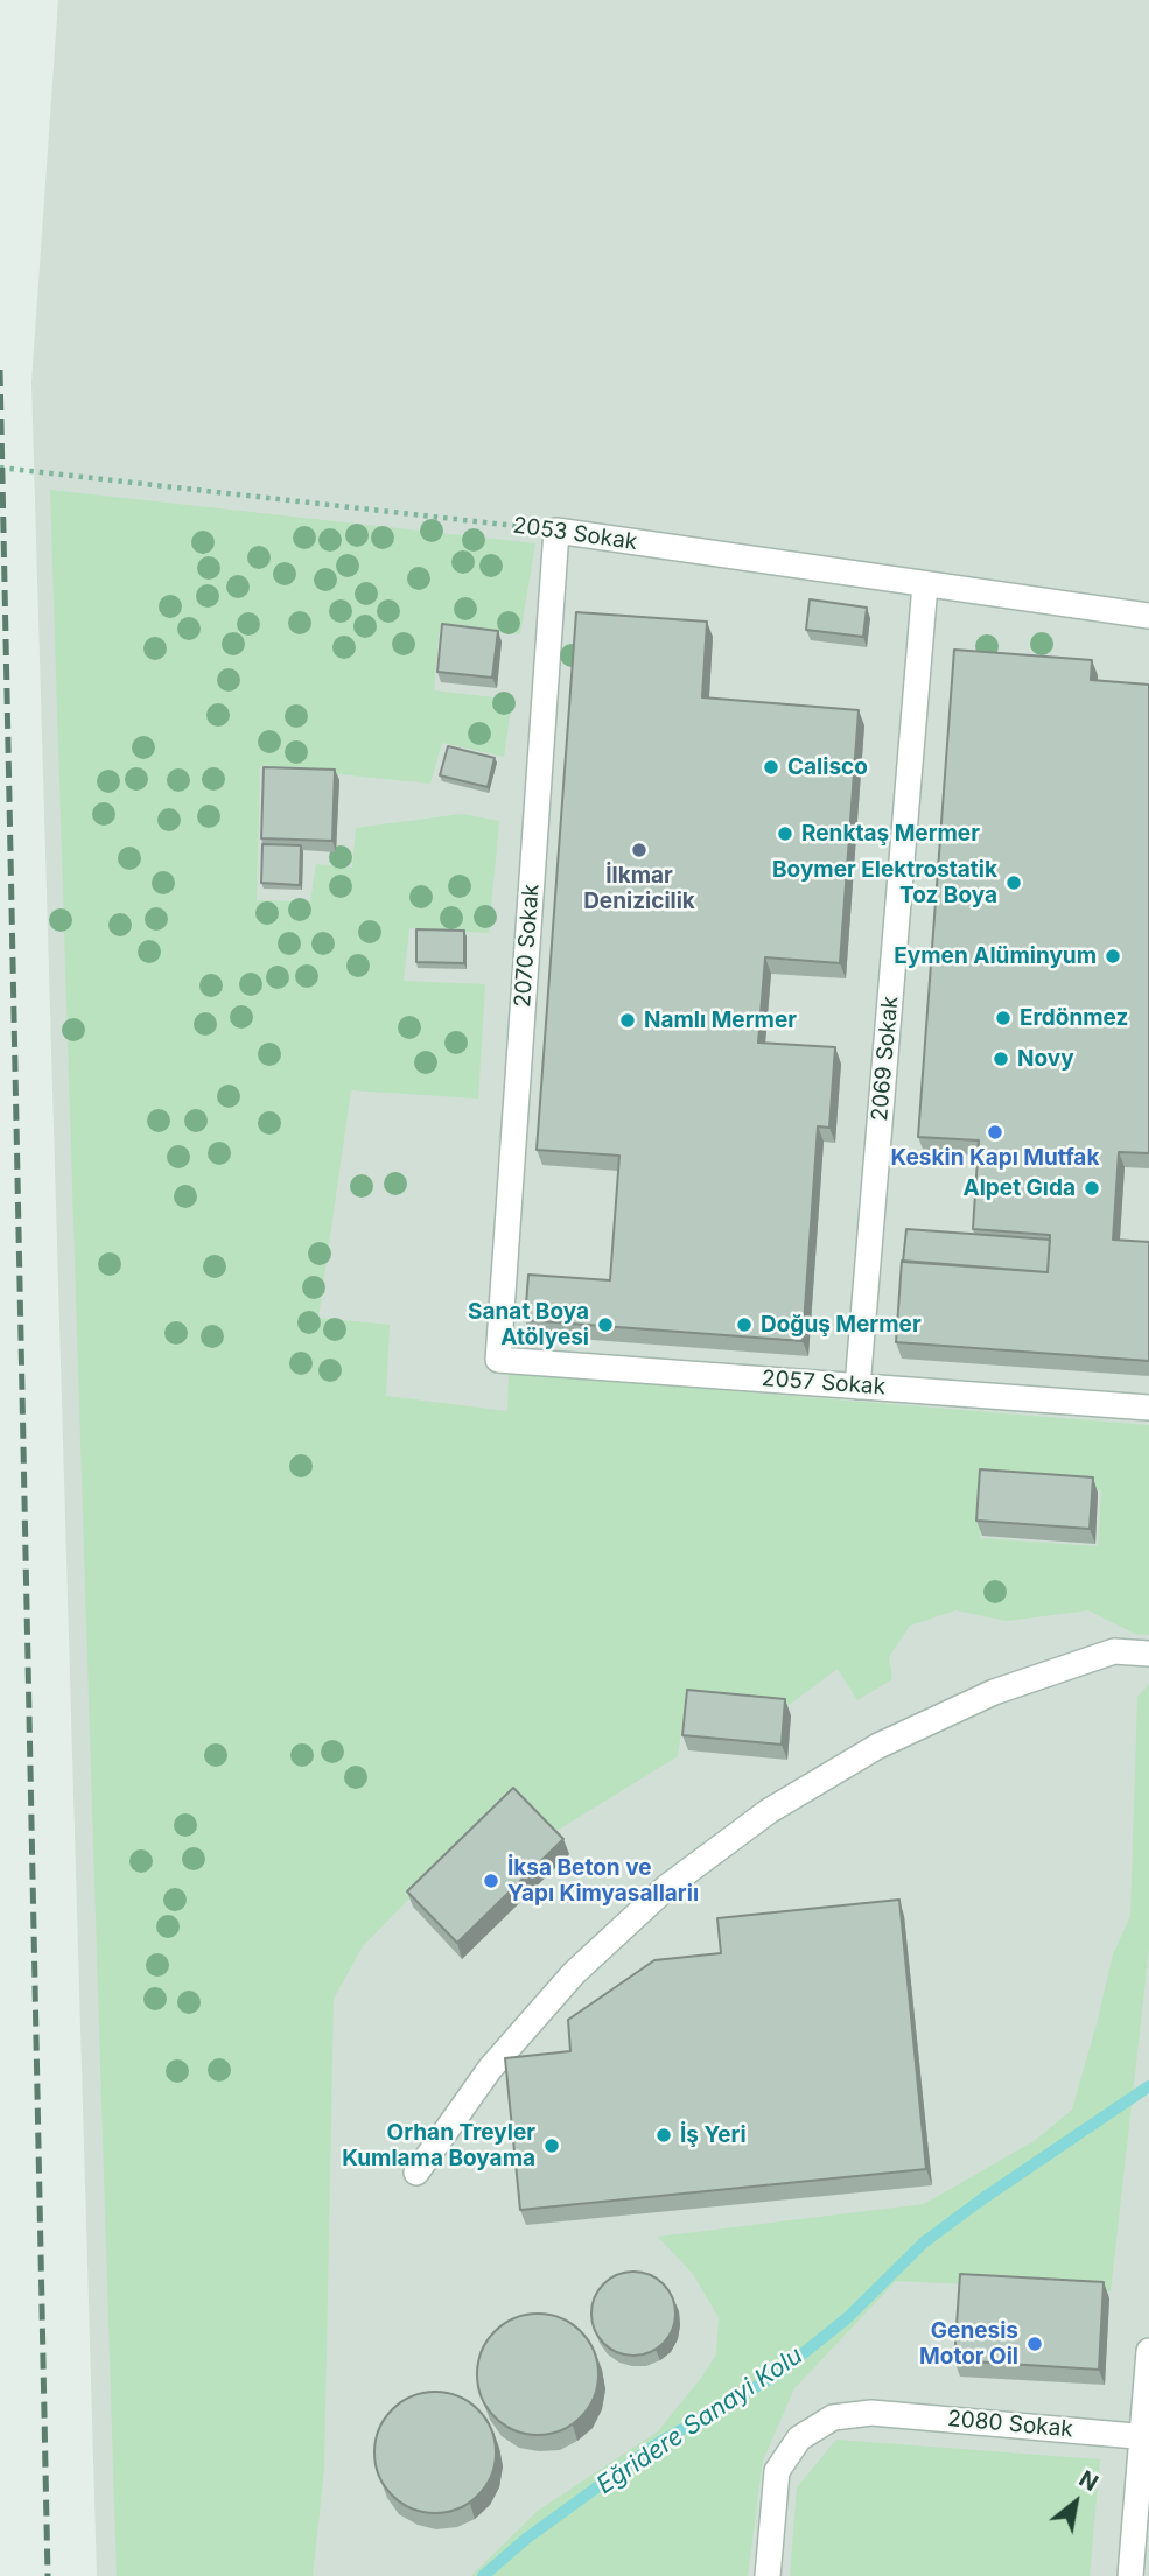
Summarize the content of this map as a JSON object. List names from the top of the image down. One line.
{"streets":{"street":["2053 Sokak","2070 Sokak","2069 Sokak","2057 Sokak","2080 Sokak"]},"crossings":[["2053 Sokak","2070 Sokak"],["2053 Sokak","2069 Sokak"],["2070 Sokak","2057 Sokak"],["2069 Sokak","2057 Sokak"]],"water":["Eğridere Sanayi Kolu"],"places":["Calisco","Renktaş Mermer","İlkmar Denizicilik","Boymer Elektrostatik Toz Boya","Eymen Alüminyum","Erdönmez","Namlı Mermer","Novy","Keskin Kapı Mutfak","Alpet Gıda","Sanat Boya Atölyesi","Doğuş Mermer","İksa Beton ve Yapı Kimyasallariı","İş Yeri","Orhan Treyler Kumlama Boyama","Genesis Motor Oil"],"north":"top right"}
